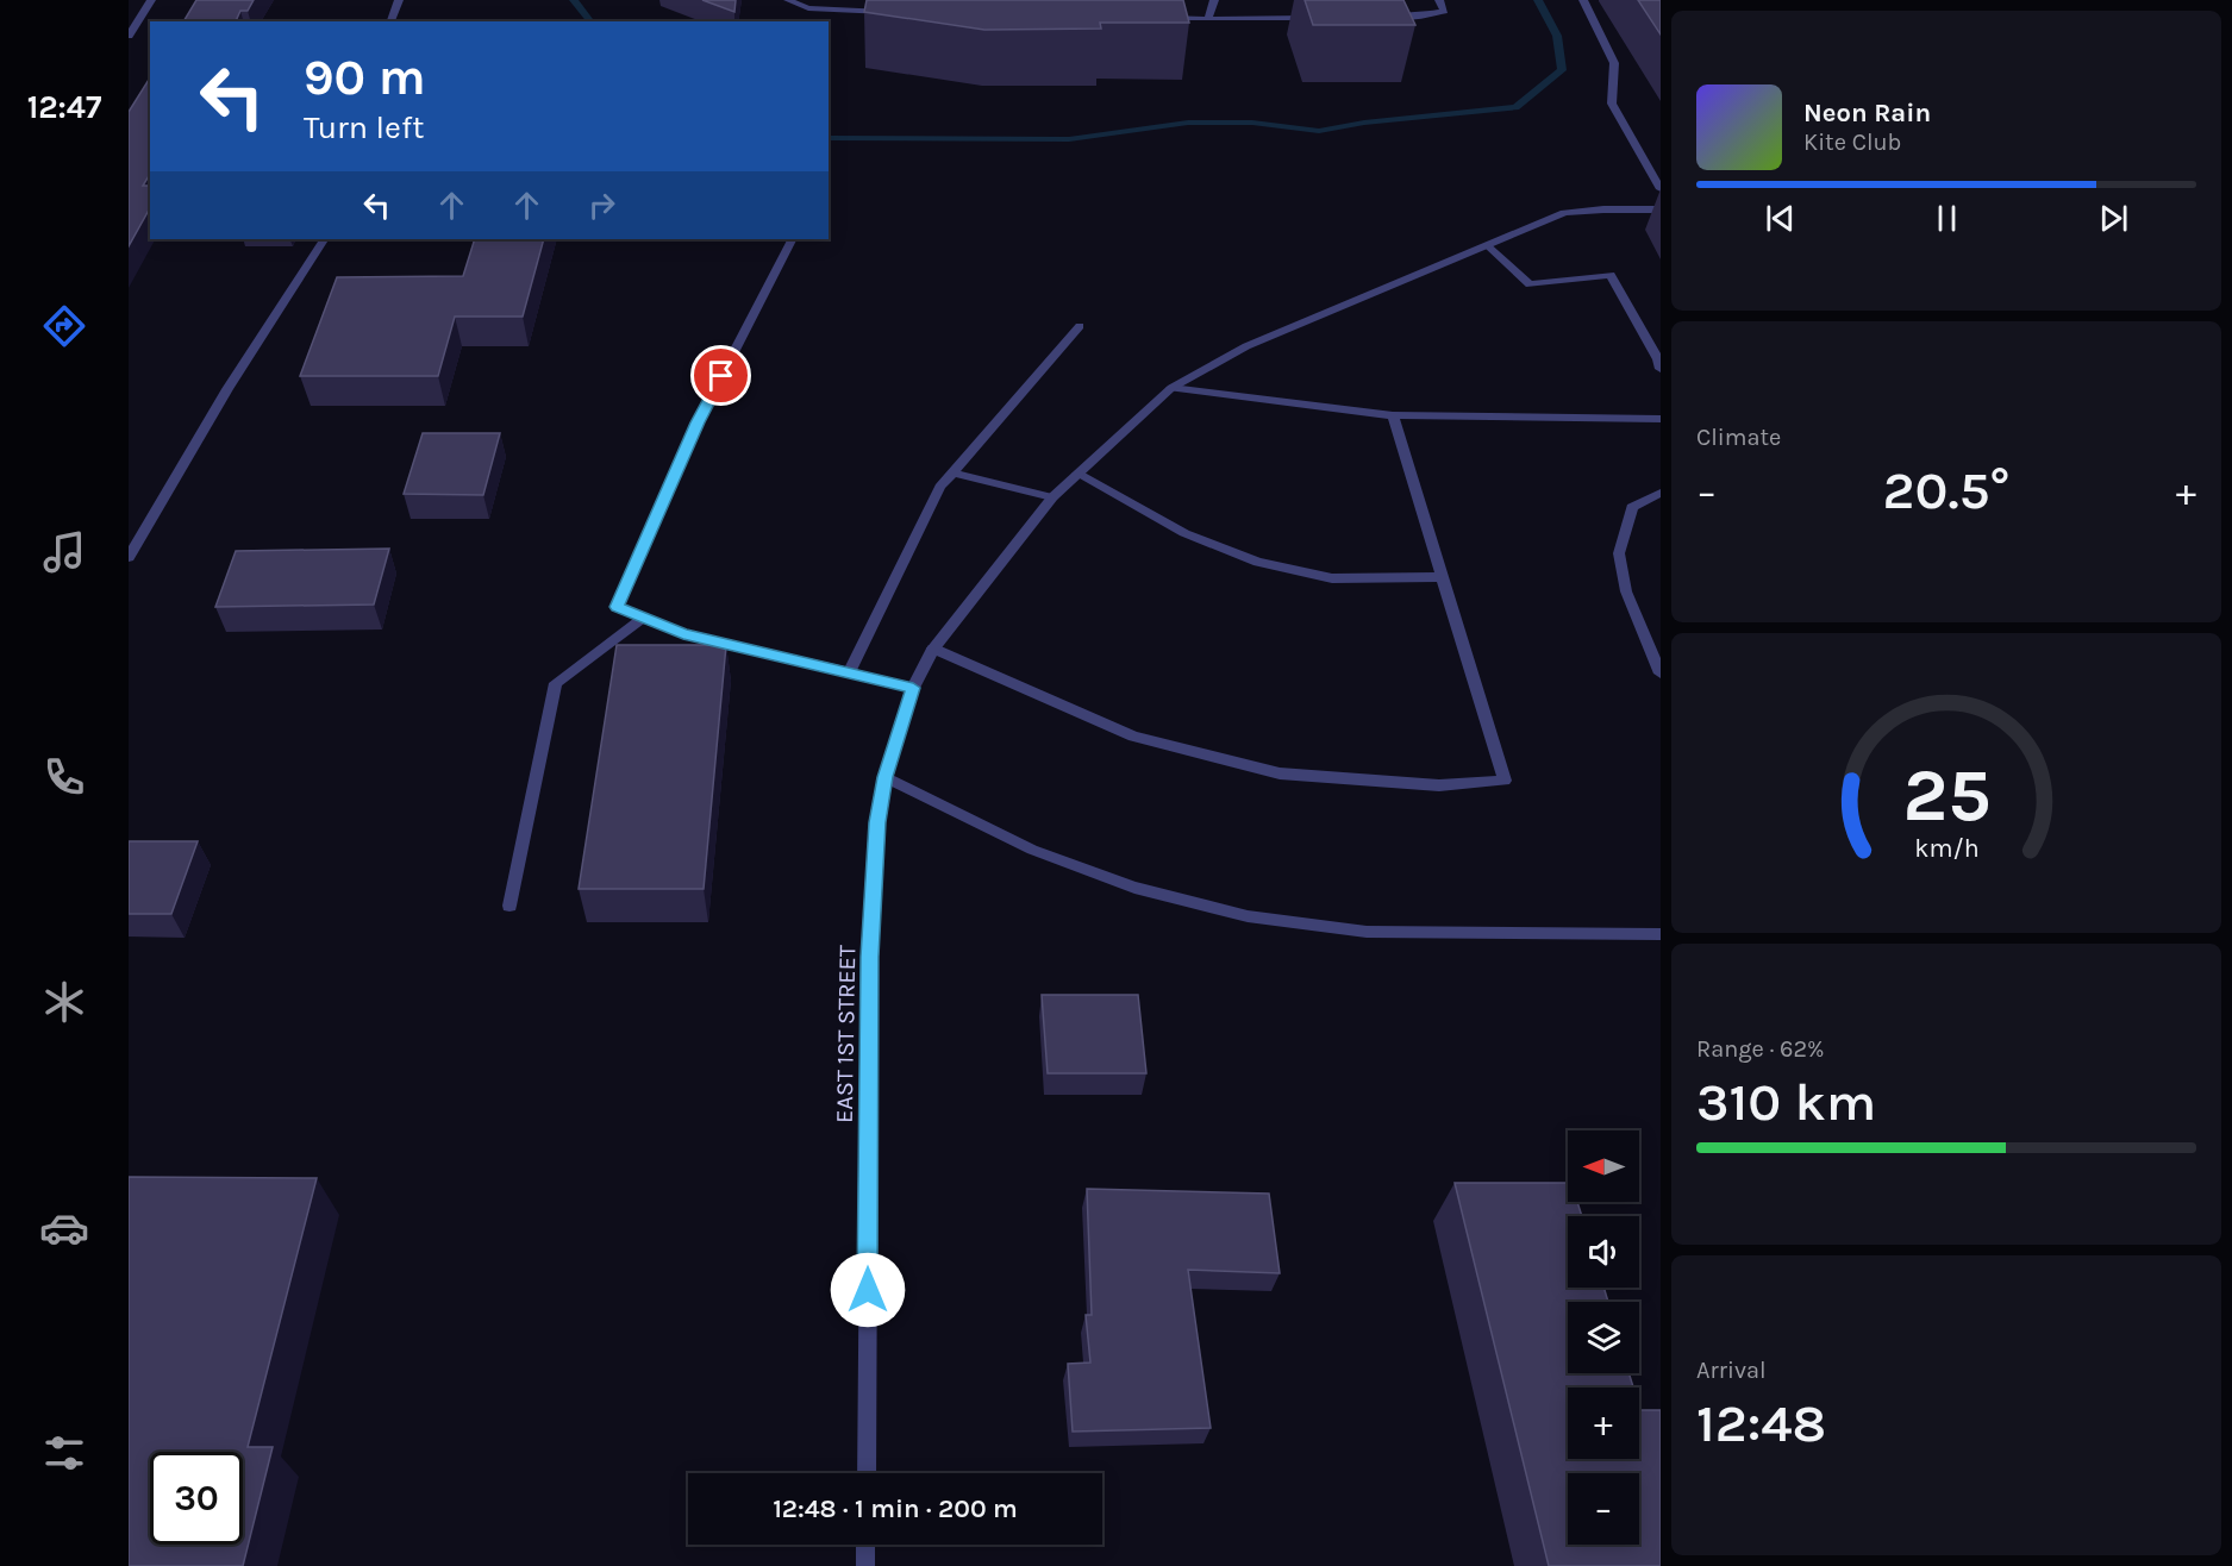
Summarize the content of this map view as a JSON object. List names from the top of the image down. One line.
{"streets":{"street":["EAST 1ST STREET"]},"north":"left","page":{"tabs":"12:47","turn":["90 m","Turn left"],"song":["Neon Rain","Kite Club"],"tile":["Climate",["Range · 62%","310 km"],["Arrival","12:48"]],"heat":["−","20.5°","+"],"map_buttons":["+","−"],"limit":"30","trip":"12:48 · 1 min · 200 m","gauge":["25","km/h"]}}
